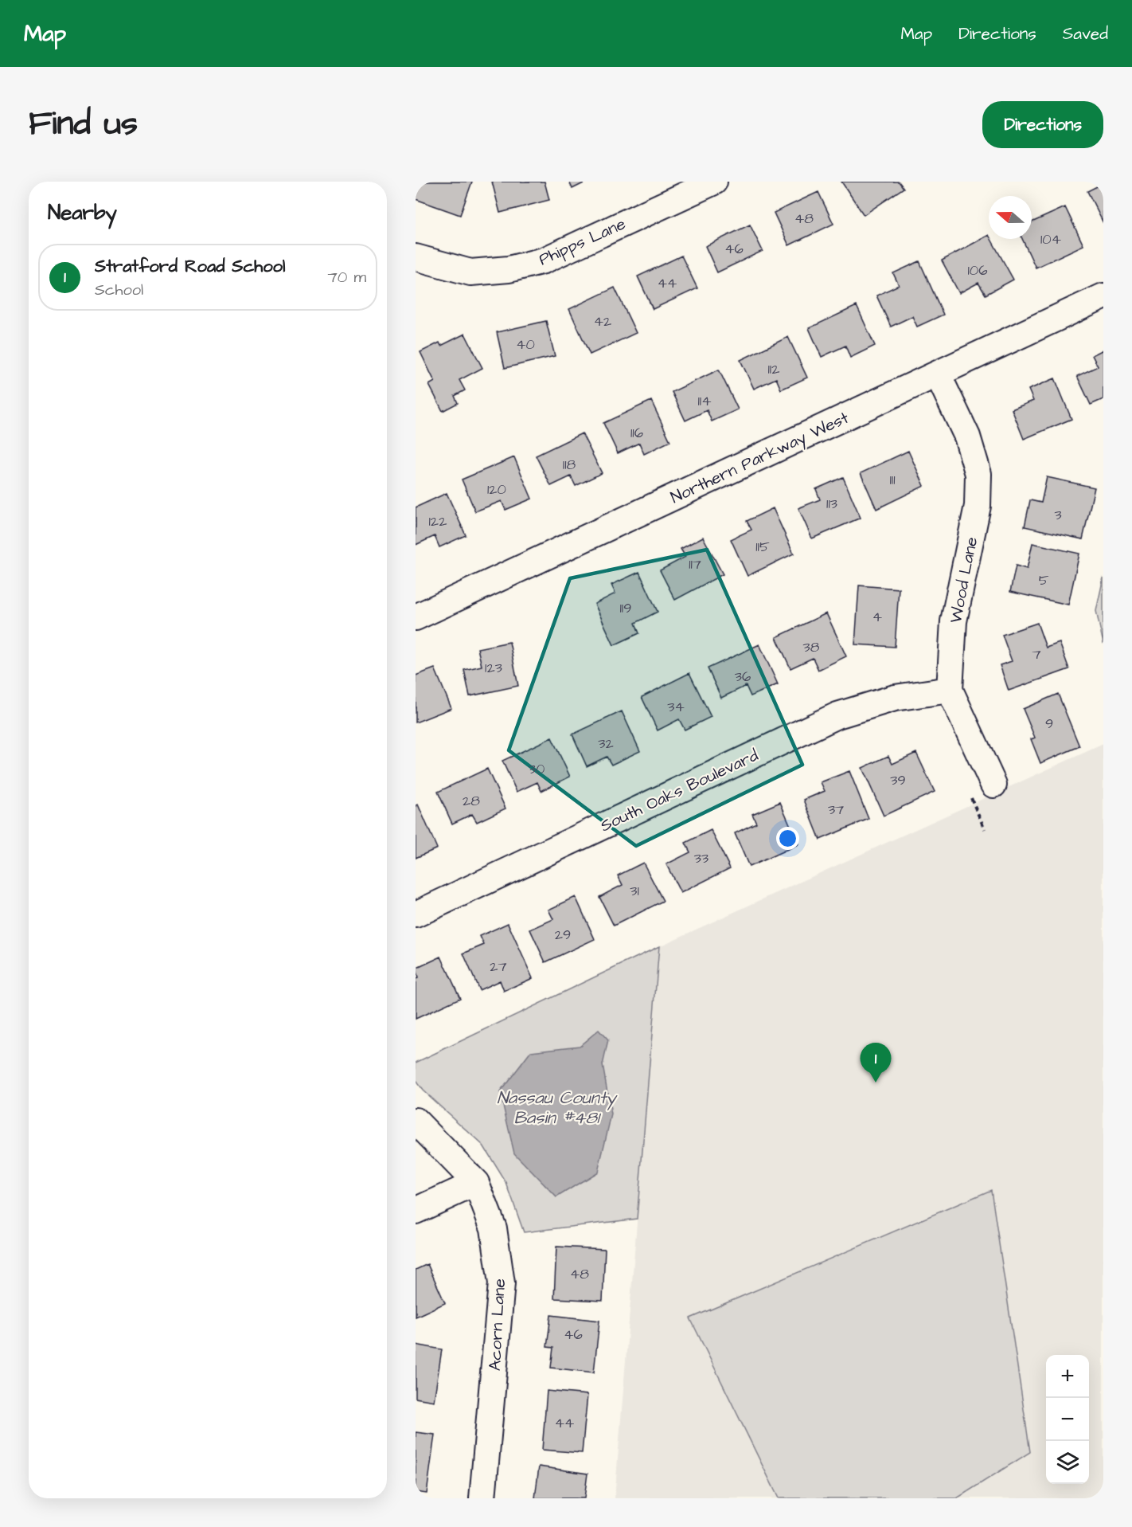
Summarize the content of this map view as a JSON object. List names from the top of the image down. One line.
{"streets":{"street":["Phipps Lane","Northern Parkway West","Wood Lane","South Oaks Boulevard","Acorn Lane"]},"crossings":[["Northern Parkway West","Wood Lane"],["Wood Lane","South Oaks Boulevard"]],"water":["Nassau County Basin #481"],"house_numbers":["48","104","46","106","44","42","40","112","114","116","118","111","120","113","3","122","115","117","5","119","4","38","7","123","36","34","9","32","30","39","28","37","33","31","29","27","48","46","44"],"north":"left","page":{"header":"Map","nav":["Map","Directions","Saved"],"title":"Find us","buttons":"Directions","heading":"Nearby","list":[{"mark":"1","name":"Stratford Road School","note":"School","value":"70 m"}],"pins":"1","map_buttons":["+","−"]}}
